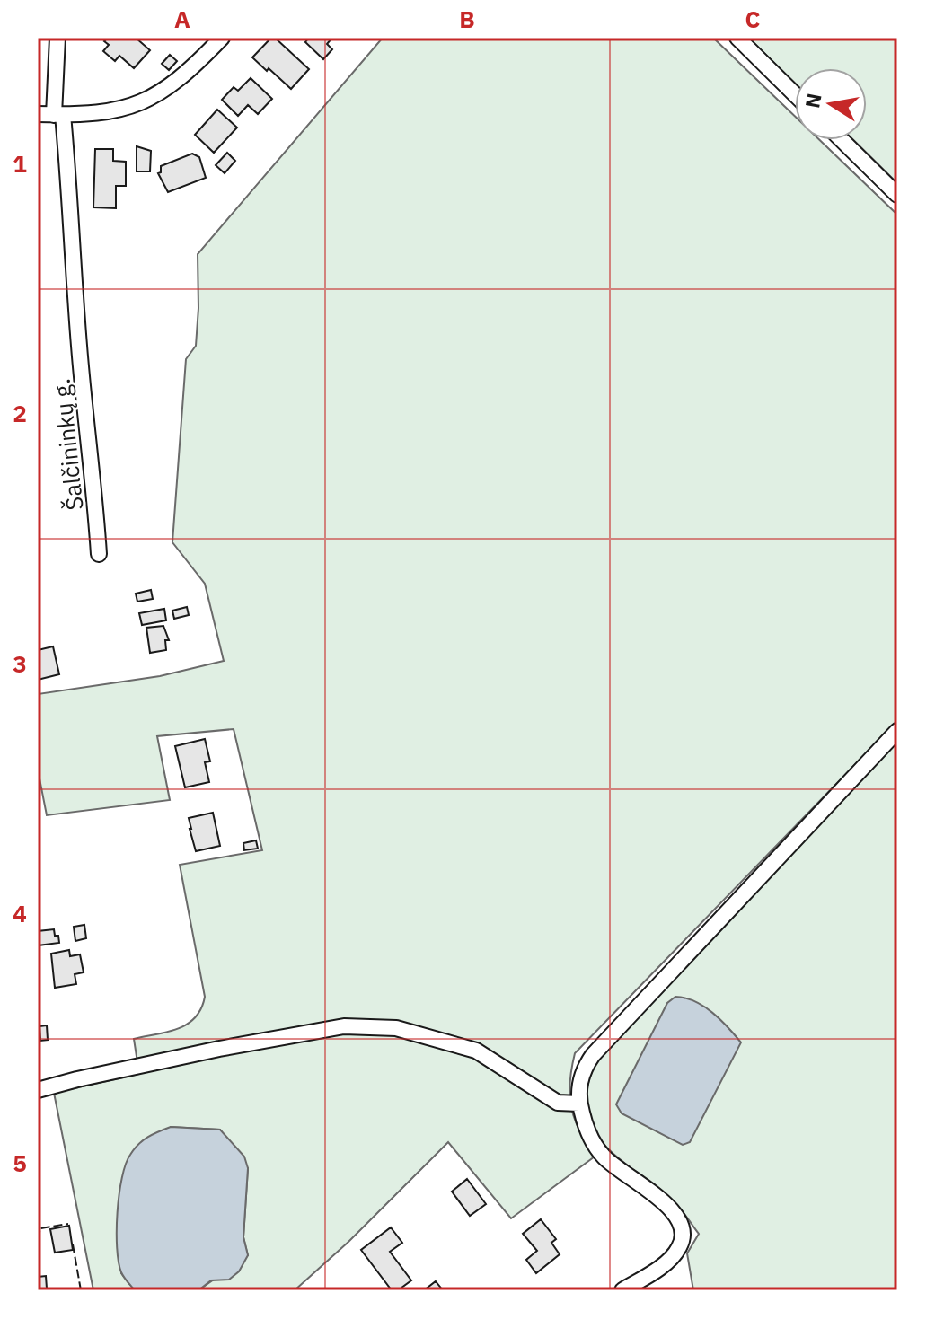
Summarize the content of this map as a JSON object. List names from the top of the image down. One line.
{"streets":{"street":["Šalčininkų g."]},"north":"left","grid":{"columns":["A","B","C"],"rows":["1","2","3","4","5"]}}
